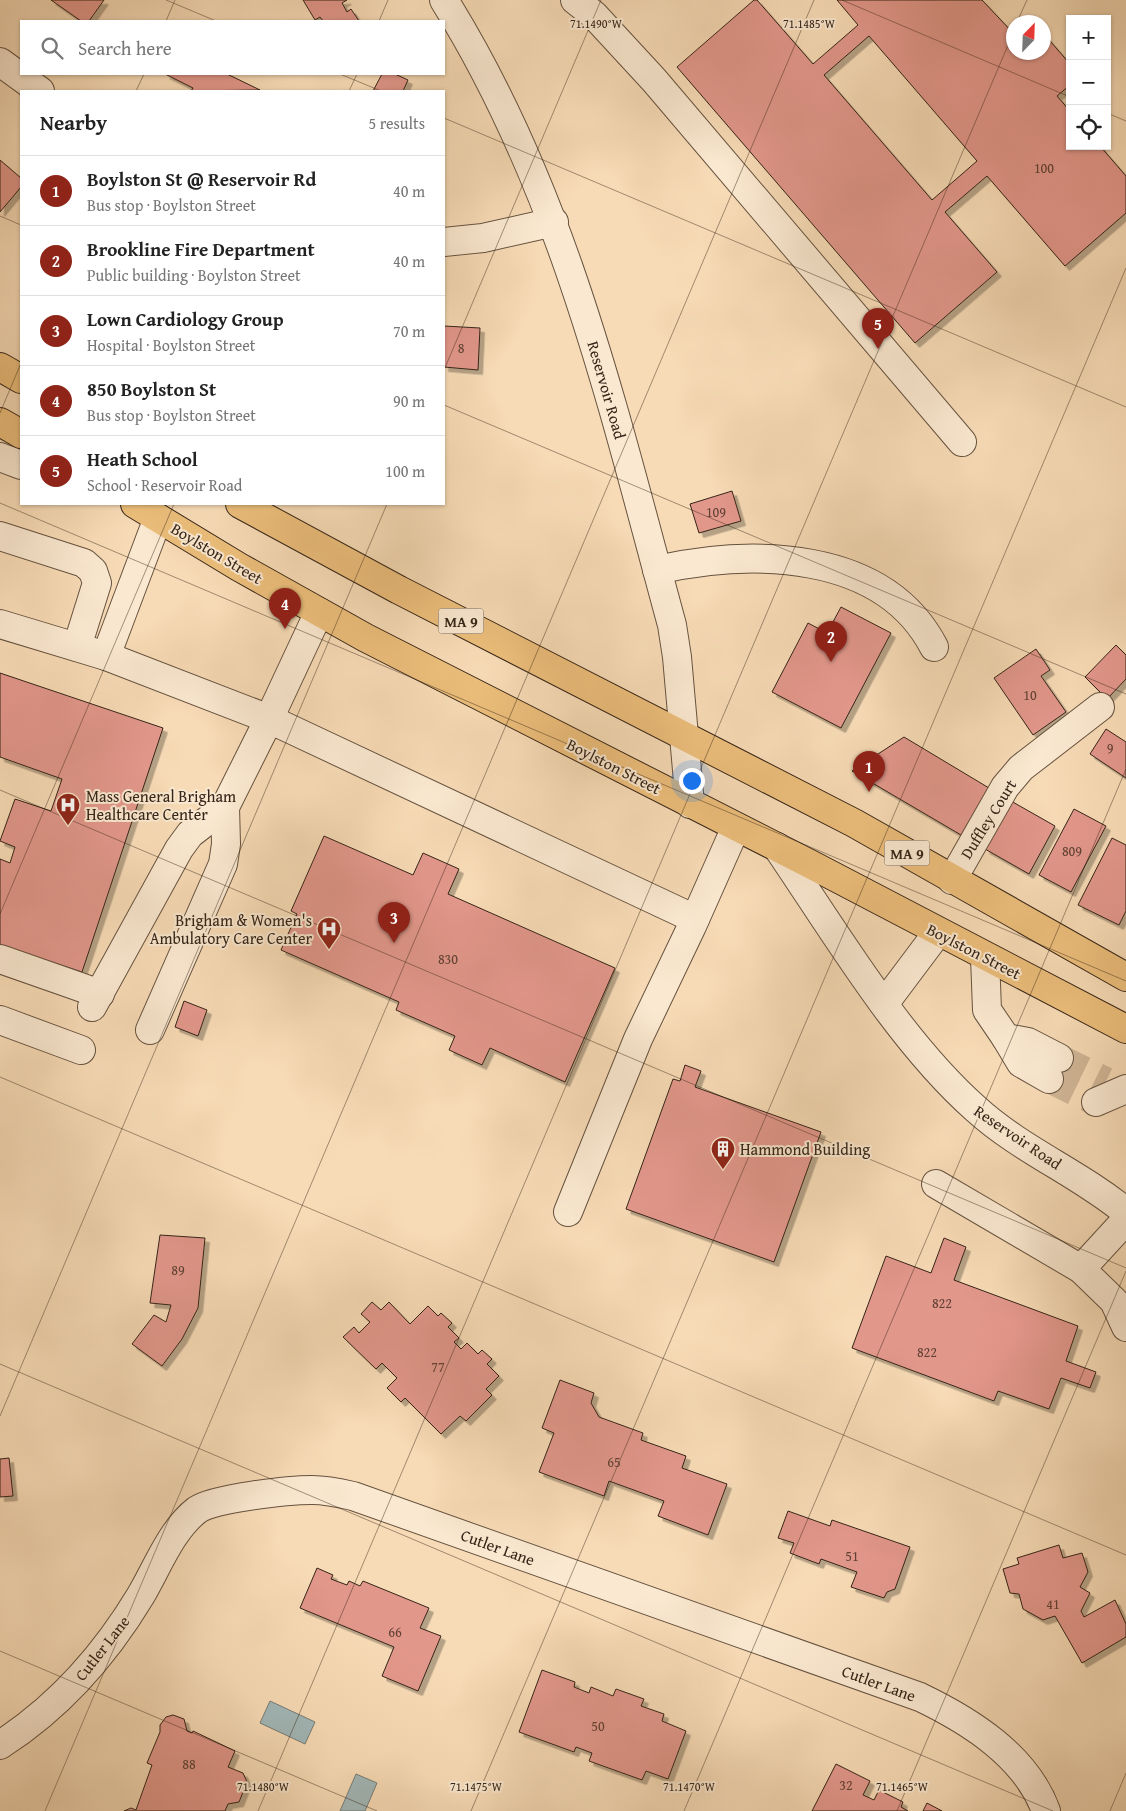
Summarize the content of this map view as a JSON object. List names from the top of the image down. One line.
{"streets":{"highway":["Boylston Street","MA 9"],"street":["Reservoir Road","Duffley Court","Cutler Lane"]},"crossings":[["Reservoir Road","Boylston Street"],["Reservoir Road","MA 9"],["MA 9","Duffley Court"]],"places":{"hospital":["Mass General Brigham Healthcare Center","Brigham & Women's Ambulatory Care Center"],"building":["Hammond Building"]},"house_numbers":["100","8","109","10","9","809","830","89","822","822","77","65","51","41","66","50","88","32"],"north":"top right","page":{"map_buttons":["+","−"],"search":"Search here","heading":["Nearby","5 results"],"list":[{"mark":"1","name":"Boylston St @ Reservoir Rd","note":"Bus stop · Boylston Street","value":"40 m"},{"mark":"2","name":"Brookline Fire Department","note":"Public building · Boylston Street","value":"40 m"},{"mark":"3","name":"Lown Cardiology Group","note":"Hospital · Boylston Street","value":"70 m"},{"mark":"4","name":"850 Boylston St","note":"Bus stop · Boylston Street","value":"90 m"},{"mark":"5","name":"Heath School","note":"School · Reservoir Road","value":"100 m"}],"pins":["5","4","2","1","3"]},"coordinates":["71.1490°W","71.1485°W","71.1480°W","71.1475°W","71.1470°W","71.1465°W"]}
